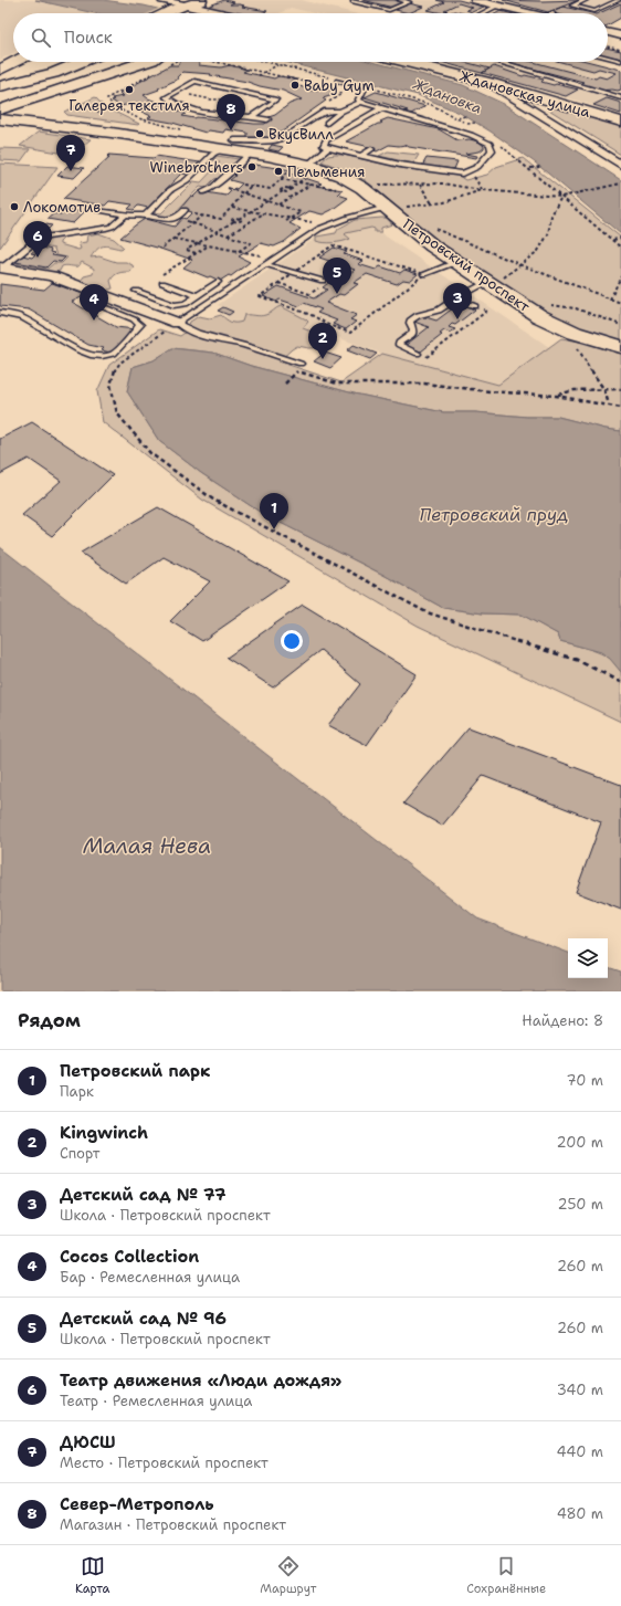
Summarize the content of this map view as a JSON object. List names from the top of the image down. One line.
{"streets":{"street":["Ждановская улица","Петровский проспект"]},"water":["Ждановка","Петровский пруд","Малая Нева"],"places":["Baby Gym","Галерея текстиля","ВкусВилл","Winebrothers","Пельмения","Локомотив"],"page":{"search":"Поиск","pins":["8","7","6","5","3","4","2","1"],"heading":["Рядом","Найдено: 8"],"list":[{"mark":"1","name":"Петровский парк","note":"Парк","value":"70 m"},{"mark":"2","name":"Kingwinch","note":"Спорт","value":"200 m"},{"mark":"3","name":"Детский сад № 77","note":"Школа · Петровский проспект","value":"250 m"},{"mark":"4","name":"Cocos Collection","note":"Бар · Ремесленная улица","value":"260 m"},{"mark":"5","name":"Детский сад № 96","note":"Школа · Петровский проспект","value":"260 m"},{"mark":"6","name":"Театр движения «Люди дождя»","note":"Театр · Ремесленная улица","value":"340 m"},{"mark":"7","name":"ДЮСШ","note":"Место · Петровский проспект","value":"440 m"},{"mark":"8","name":"Север-Метрополь","note":"Магазин · Петровский проспект","value":"480 m"}],"nav":["Карта","Маршрут","Сохранённые"]}}
